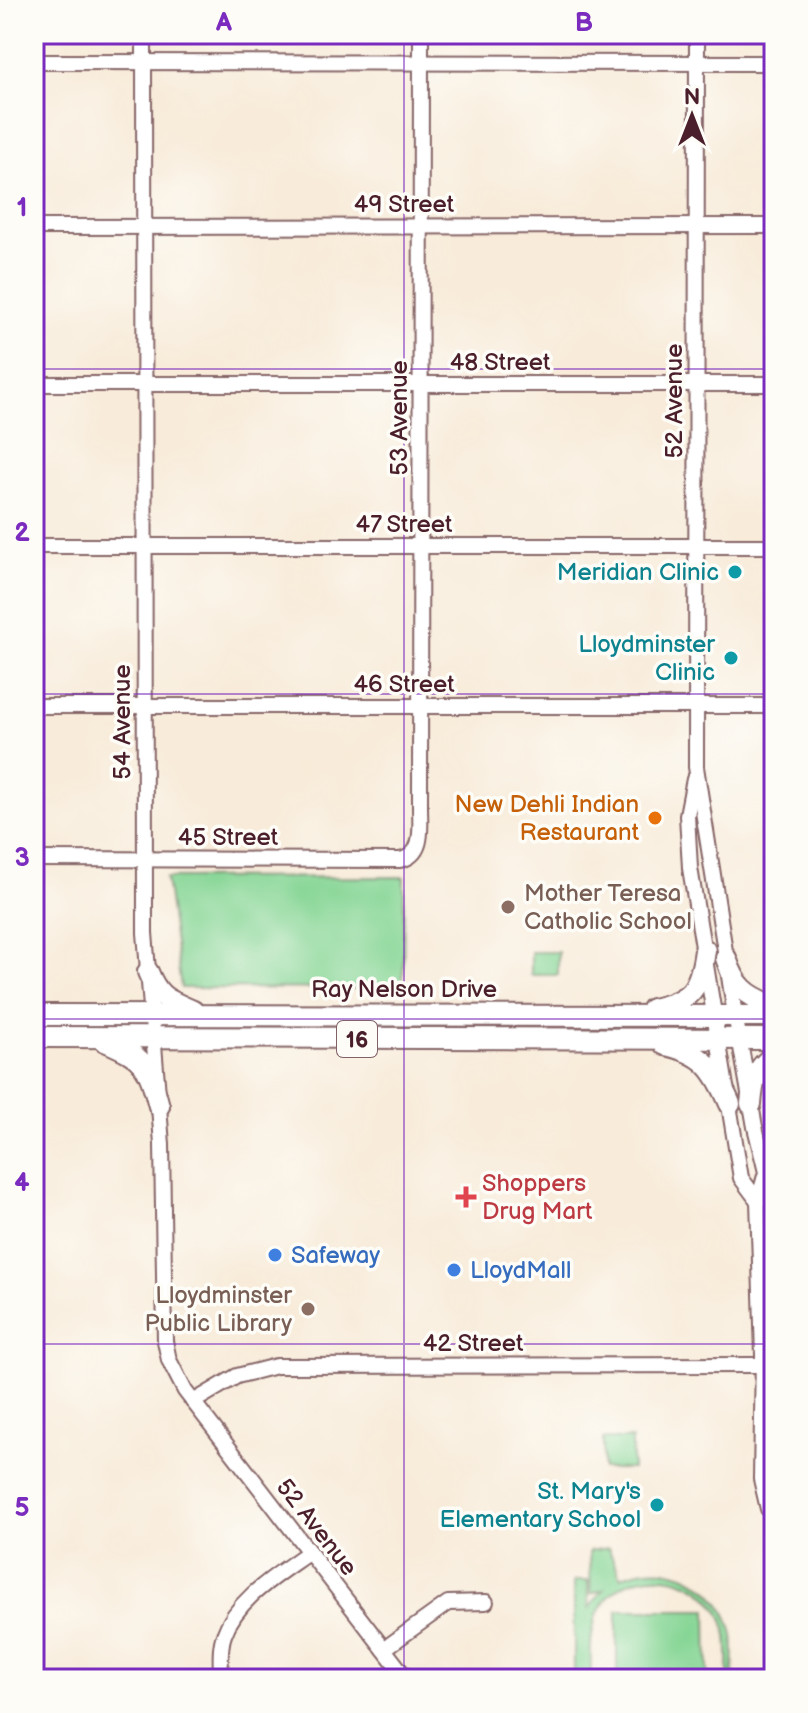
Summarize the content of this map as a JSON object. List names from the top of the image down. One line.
{"streets":{"highway":["Ray Nelson Drive","16"],"street":["49 Street","48 Street","52 Avenue","53 Avenue","47 Street","46 Street","54 Avenue","45 Street","42 Street"]},"crossings":[["49 Street","52 Avenue"],["49 Street","53 Avenue"],["49 Street","54 Avenue"],["48 Street","52 Avenue"],["48 Street","53 Avenue"],["48 Street","54 Avenue"],["52 Avenue","47 Street"],["52 Avenue","46 Street"],["52 Avenue","54 Avenue"],["52 Avenue","Ray Nelson Drive"],["52 Avenue","42 Street"],["53 Avenue","47 Street"],["53 Avenue","46 Street"],["53 Avenue","45 Street"],["47 Street","54 Avenue"],["46 Street","54 Avenue"],["54 Avenue","45 Street"],["54 Avenue","Ray Nelson Drive"],["54 Avenue","42 Street"]],"places":{"other":["Meridian Clinic","Lloydminster Clinic","New Dehli Indian Restaurant","Mother Teresa Catholic School","Safeway","LloydMall","Lloydminster Public Library","St. Mary's Elementary School"],"health":["Shoppers Drug Mart"]},"north":"top","grid":{"columns":["A","B"],"rows":["1","2","3","4","5"]}}
